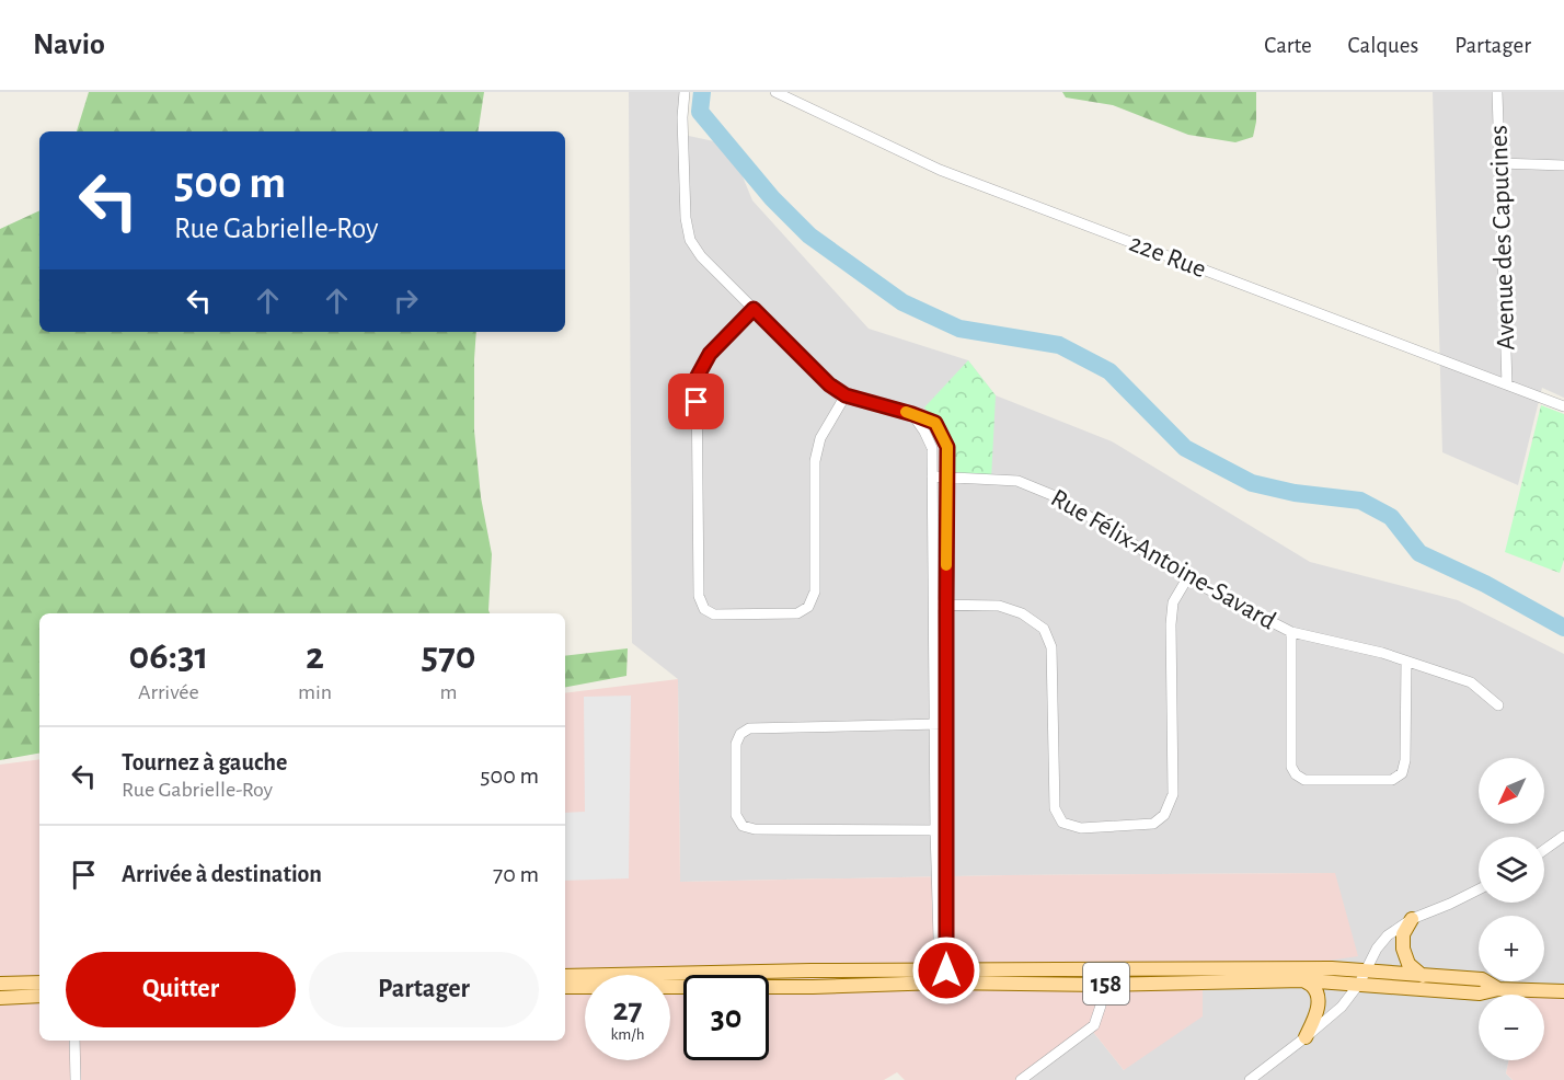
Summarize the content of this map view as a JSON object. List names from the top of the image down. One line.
{"streets":{"main road":["158"],"street":["Avenue des Capucines","22e Rue","Rue Félix-Antoine-Savard"]},"crossings":[["Avenue des Capucines","22e Rue"]],"north":"bottom left","page":{"header":"Navio","nav":["Carte","Calques","Partager"],"turn":["500 m","Rue Gabrielle-Roy"],"eta":["06:31","Arrivée","2","min","570","m"],"list":[{"name":"Tournez à gauche","note":"Rue Gabrielle-Roy","value":"500 m"},{"name":"Arrivée à destination","value":"70 m"}],"map_buttons":["+","−"],"buttons":["Quitter","Partager"],"speed":"27 km/h","limit":"30"}}
